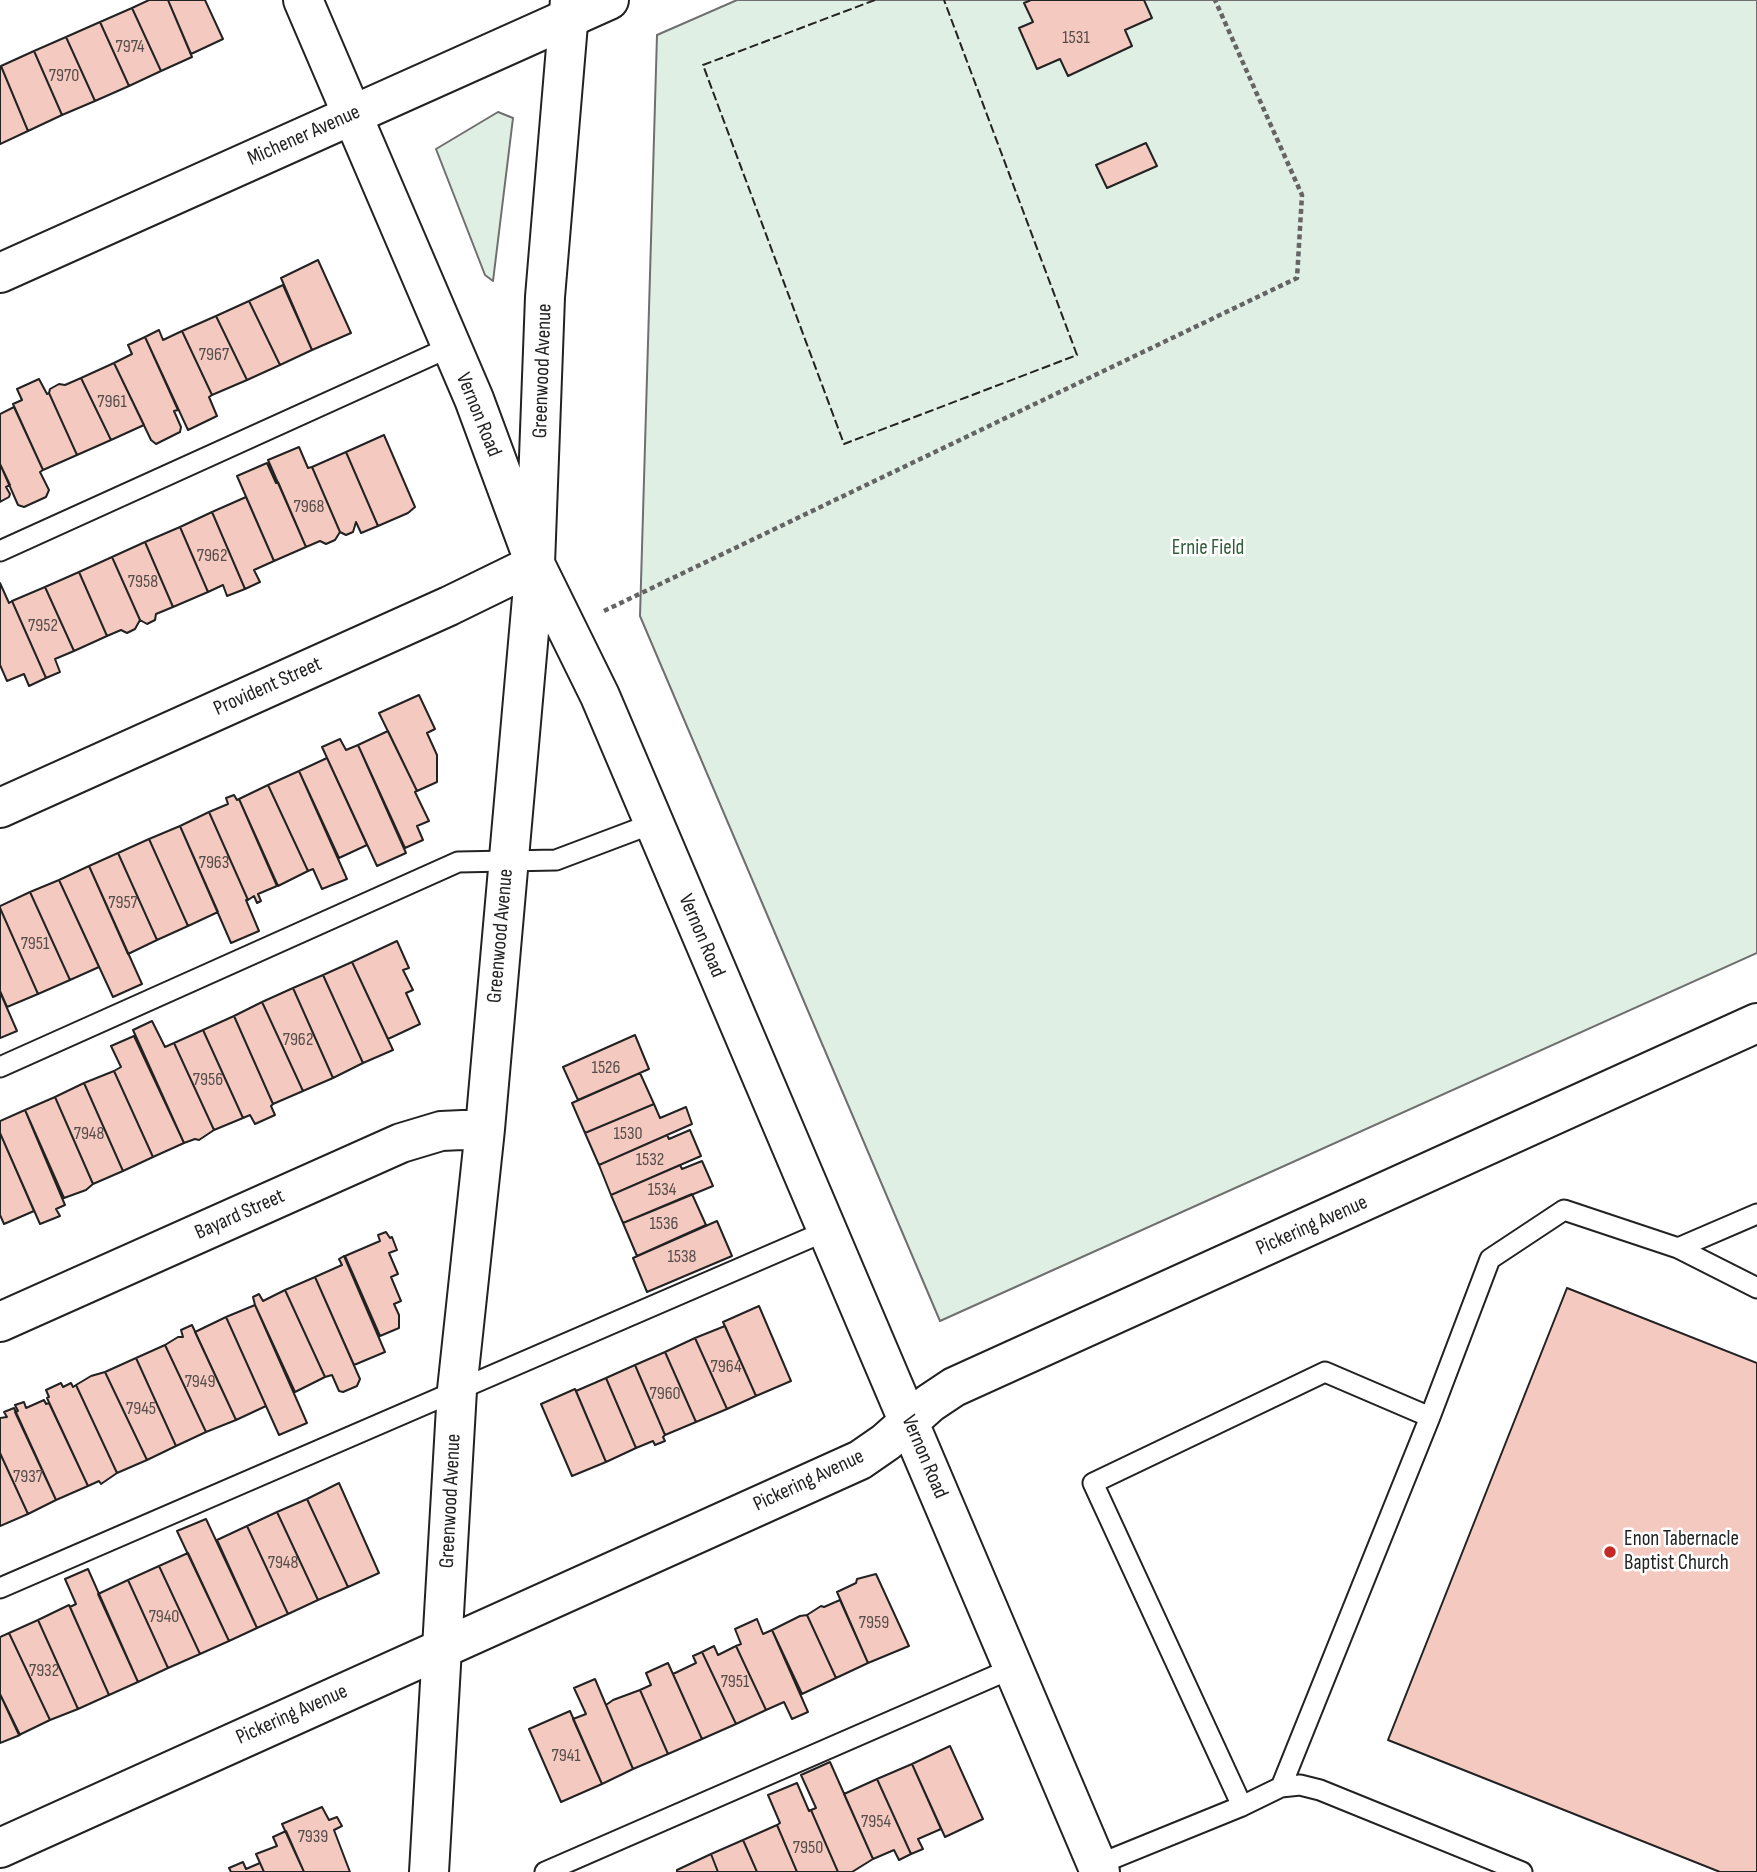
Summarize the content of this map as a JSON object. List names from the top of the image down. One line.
{"streets":{"street":["Michener Avenue","Greenwood Avenue","Vernon Road","Provident Street","Bayard Street","Pickering Avenue"]},"crossings":[["Michener Avenue","Greenwood Avenue"],["Michener Avenue","Vernon Road"],["Greenwood Avenue","Vernon Road"],["Greenwood Avenue","Provident Street"],["Greenwood Avenue","Bayard Street"],["Greenwood Avenue","Pickering Avenue"],["Vernon Road","Provident Street"],["Vernon Road","Pickering Avenue"]],"parks":["Ernie Field"],"places":["Enon Tabernacle Baptist Church"],"house_numbers":["1531","7974","7970","7967","7961","7968","7962","7958","7952","7963","7957","7951","7962","1526","7956","7948","1530","1532","1534","1536","1538","7964","7949","7960","7945","7937","7948","7940","7959","7932","7951","7941","7954","7939","7950"]}
